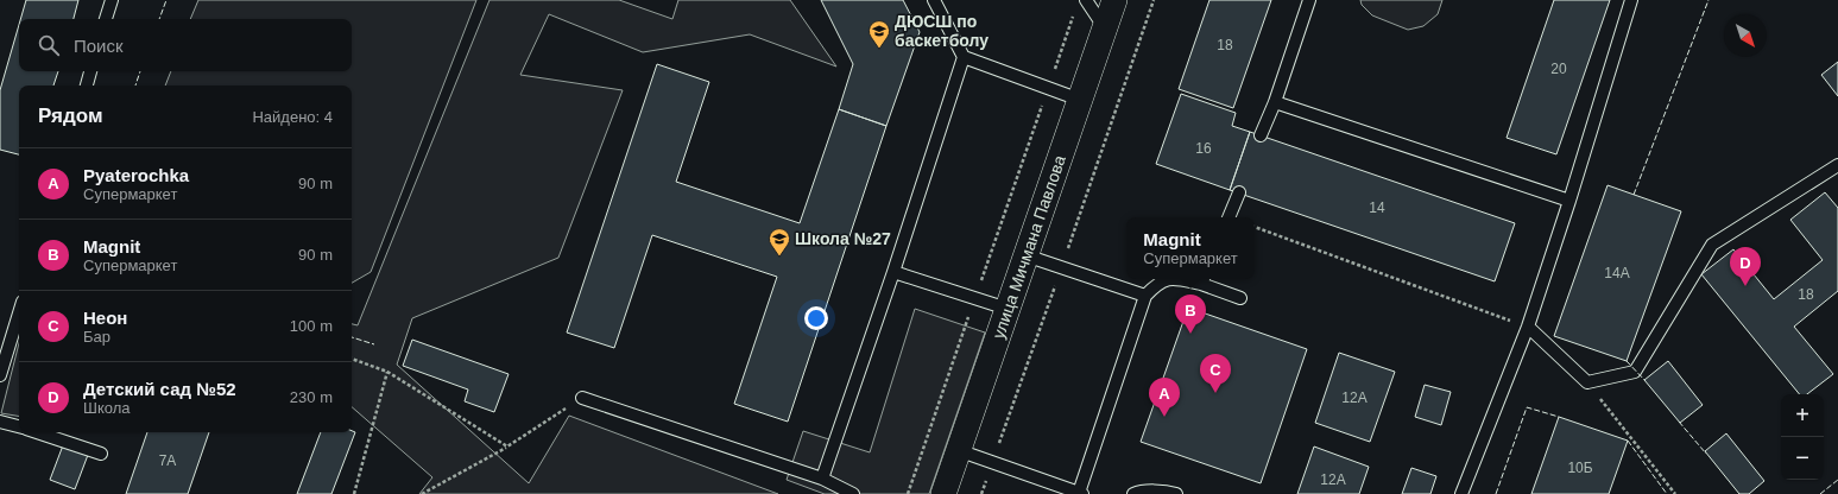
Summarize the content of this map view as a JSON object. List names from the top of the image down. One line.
{"streets":{"street":["улица Мичмана Павлова"]},"places":{"school or university":["ДЮСШ по баскетболу","Школа №27"]},"house_numbers":["18","20","16","14","14А","18","12А","7А","10Б","12А"],"north":"bottom right","page":{"search":"Поиск","heading":["Рядом","Найдено: 4"],"list":[{"mark":"A","name":"Pyaterochka","note":"Супермаркет","value":"90 m"},{"mark":"B","name":"Magnit","note":"Супермаркет","value":"90 m"},{"mark":"C","name":"Неон","note":"Бар","value":"100 m"},{"mark":"D","name":"Детский сад №52","note":"Школа","value":"230 m"}],"popup":["Magnit","Супермаркет"],"pins":["D","B","C","A"],"map_buttons":["+","−"]}}
